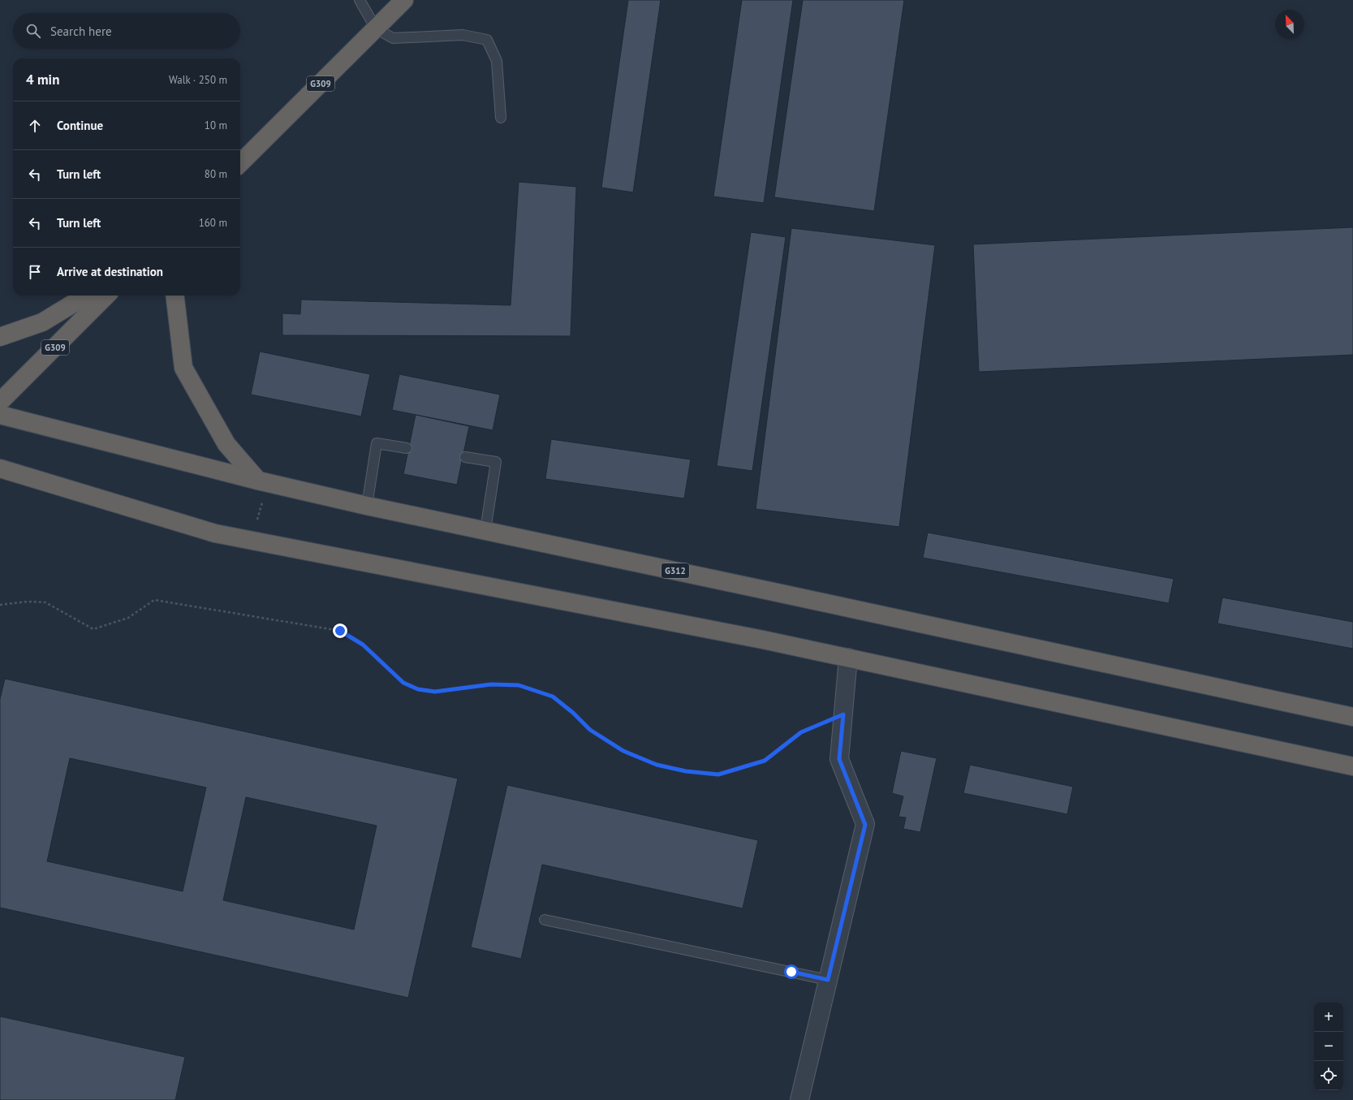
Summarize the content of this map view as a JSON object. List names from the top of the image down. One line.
{"streets":{"highway":["G309","G312"]},"north":"top left","page":{"search":"Search here","heading":["4 min","Walk · 250 m"],"list":[["Continue","10 m"],["Turn left","80 m"],["Turn left","160 m"],"Arrive at destination"],"map_buttons":["+","−"]}}
